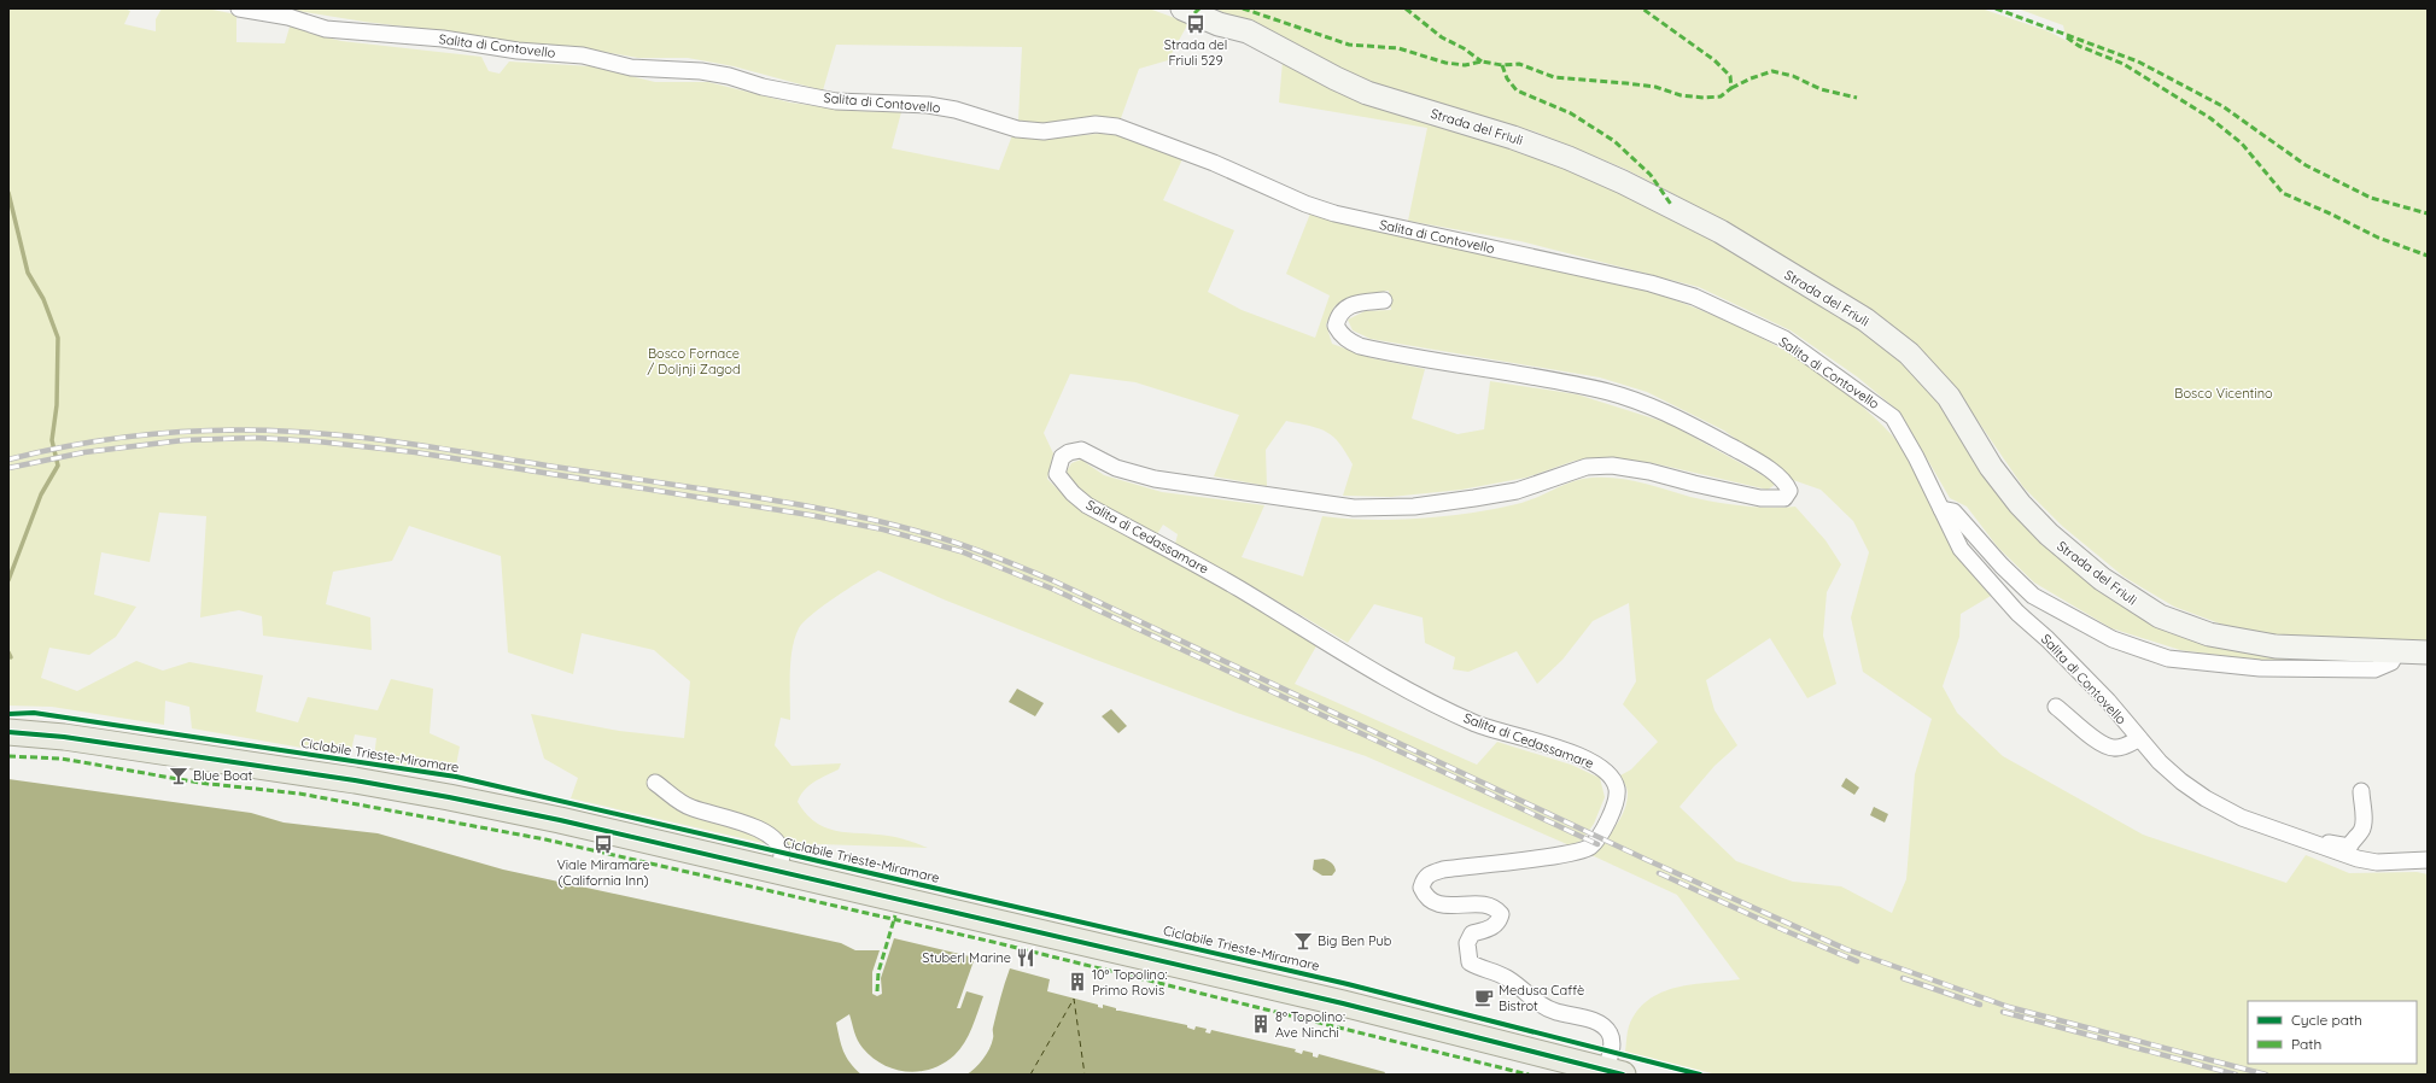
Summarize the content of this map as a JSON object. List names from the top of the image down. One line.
{"streets":{"main road":["Strada del Friuli"],"street":["Salita di Contovello","Salita di Cedassamare"],"cycle path":["Ciclabile Trieste-Miramare"]},"parks":["Bosco Fornace / Doljnji Zagod","Bosco Vicentino"],"places":{"bus stop":["Strada del Friuli 529","Viale Miramare (California Inn)"],"bar":["Blue Boat","Big Ben Pub"],"restaurant":["Stuberl Marine"],"building":["10º Topolino: Primo Rovis","8º Topolino: Ave Ninchi"],"cafe":["Medusa Caffè Bistrot"]},"legend":["Cycle path","Path"]}
